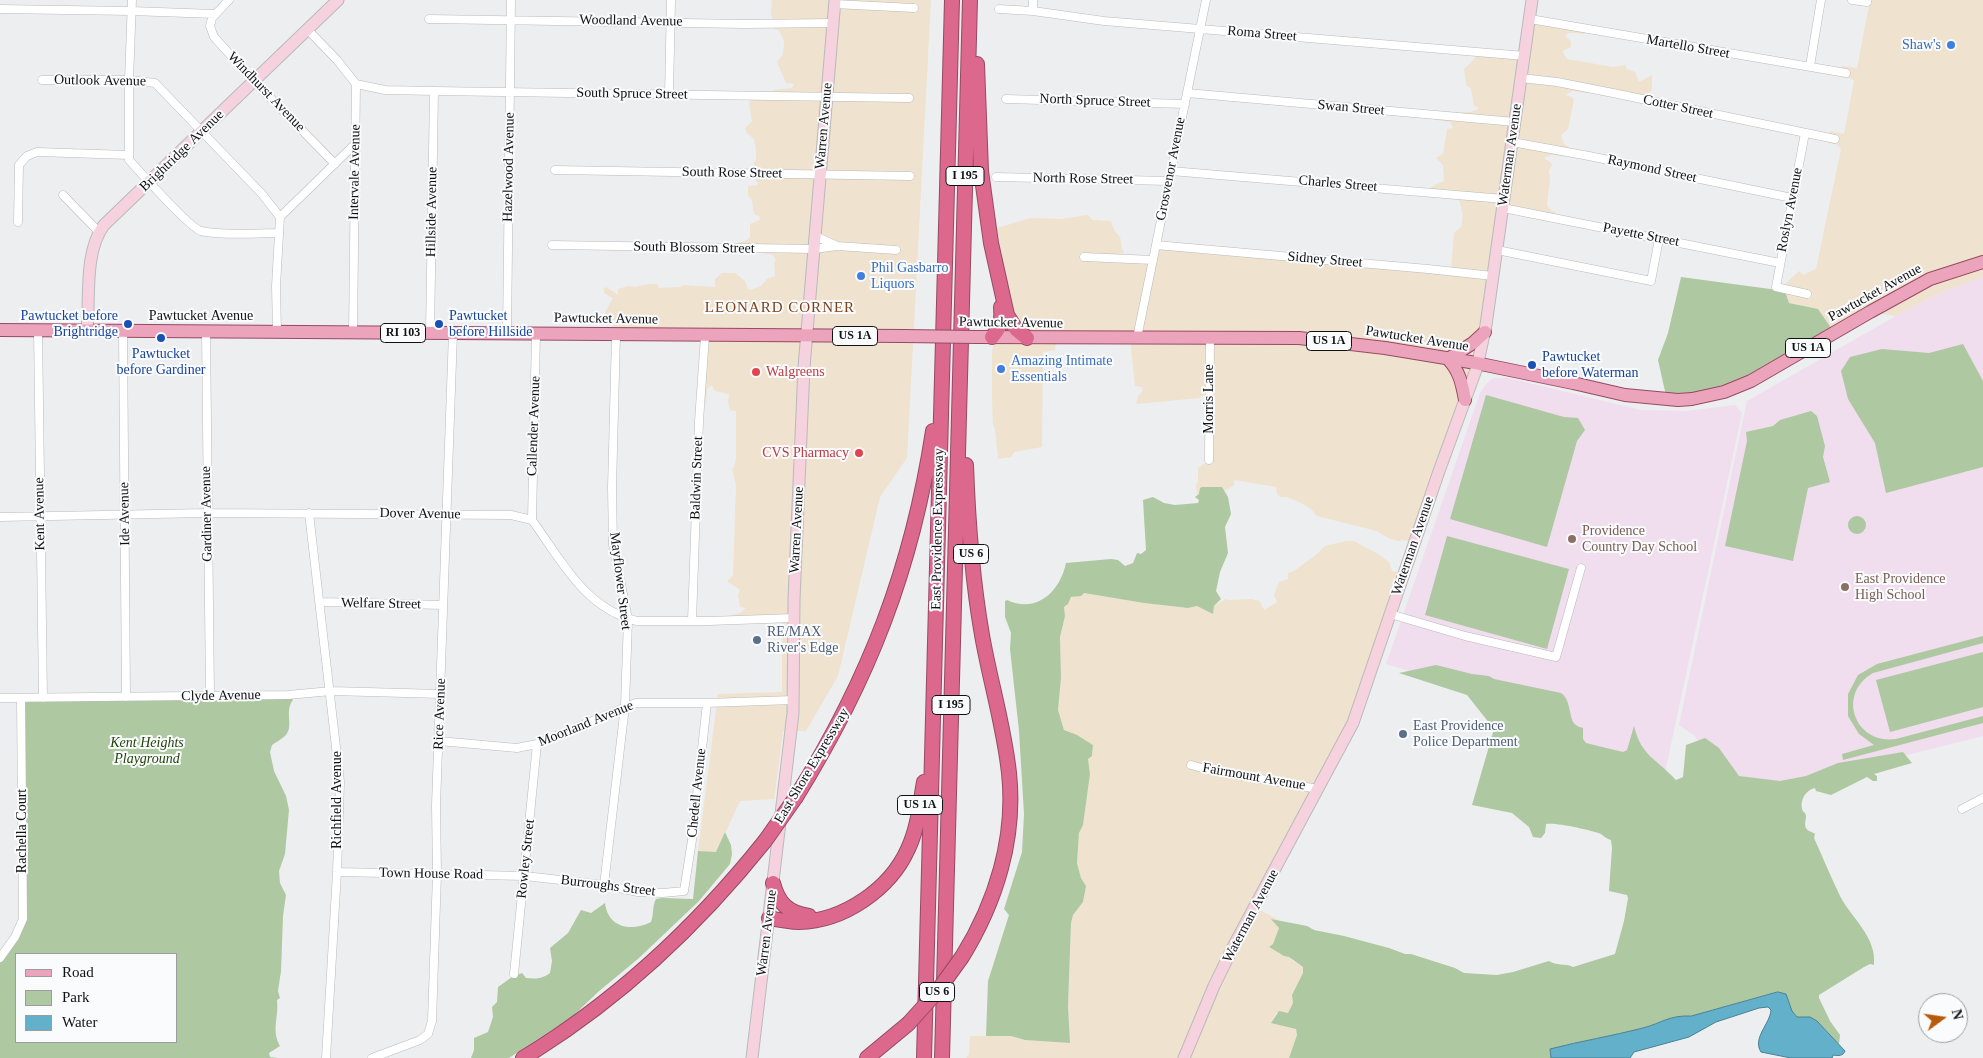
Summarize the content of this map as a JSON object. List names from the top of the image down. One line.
{"streets":{"highway":["I 195","US 1A","East Providence Expressway","US 6","East Shore Expressway"],"main road":["Warren Avenue","Brightridge Avenue","Waterman Avenue","Pawtucket Avenue","RI 103"],"street":["Woodland Avenue","Roma Street","Martello Street","Outlook Avenue","Windhurst Avenue","South Spruce Street","North Spruce Street","Cotter Street","Swan Street","Hazelwood Avenue","Grosvenor Avenue","Raymond Street","Intervale Avenue","South Rose Street","North Rose Street","Charles Street","Roslyn Avenue","Hillside Avenue","Payette Street","South Blossom Street","Sidney Street","Morris Lane","Callender Avenue","Baldwin Street","Kent Avenue","Ide Avenue","Gardiner Avenue","Dover Avenue","Mayflower Street","Welfare Street","Clyde Avenue","Rice Avenue","Moorland Avenue","Fairmount Avenue","Chedell Avenue","Richfield Avenue","Rachella Court","Rowley Street","Town House Road","Burroughs Street"]},"crossings":[["Woodland Avenue","Warren Avenue"],["Woodland Avenue","Hazelwood Avenue"],["Roma Street","Waterman Avenue"],["Roma Street","Grosvenor Avenue"],["Martello Street","Waterman Avenue"],["Outlook Avenue","Brightridge Avenue"],["Windhurst Avenue","Brightridge Avenue"],["South Spruce Street","Warren Avenue"],["South Spruce Street","Hazelwood Avenue"],["South Spruce Street","Intervale Avenue"],["South Spruce Street","Hillside Avenue"],["North Spruce Street","Grosvenor Avenue"],["Cotter Street","Waterman Avenue"],["Cotter Street","Roslyn Avenue"],["Swan Street","Waterman Avenue"],["Swan Street","Grosvenor Avenue"],["Warren Avenue","South Rose Street"],["Warren Avenue","South Blossom Street"],["Warren Avenue","Pawtucket Avenue"],["Warren Avenue","Moorland Avenue"],["Brightridge Avenue","Pawtucket Avenue"],["Waterman Avenue","Raymond Street"],["Waterman Avenue","Charles Street"],["Waterman Avenue","Payette Street"],["Waterman Avenue","Sidney Street"],["Waterman Avenue","Pawtucket Avenue"],["Waterman Avenue","Fairmount Avenue"],["Hazelwood Avenue","Pawtucket Avenue"],["Grosvenor Avenue","North Rose Street"],["Grosvenor Avenue","Charles Street"],["Grosvenor Avenue","Sidney Street"],["Grosvenor Avenue","Pawtucket Avenue"],["Raymond Street","Roslyn Avenue"],["Intervale Avenue","Pawtucket Avenue"],["Charles Street","Payette Street"],["Roslyn Avenue","Payette Street"],["Hillside Avenue","Pawtucket Avenue"],["Pawtucket Avenue","Morris Lane"],["Pawtucket Avenue","Callender Avenue"],["Pawtucket Avenue","Baldwin Street"],["Pawtucket Avenue","Kent Avenue"],["Pawtucket Avenue","Ide Avenue"],["Pawtucket Avenue","Gardiner Avenue"],["Pawtucket Avenue","Mayflower Street"],["Pawtucket Avenue","Rice Avenue"],["US 1A","East Providence Expressway"],["Callender Avenue","Dover Avenue"],["Kent Avenue","Dover Avenue"],["Kent Avenue","Clyde Avenue"],["Ide Avenue","Dover Avenue"],["Ide Avenue","Clyde Avenue"],["Gardiner Avenue","Dover Avenue"],["Gardiner Avenue","Clyde Avenue"],["Dover Avenue","Rice Avenue"],["Dover Avenue","Richfield Avenue"],["East Providence Expressway","US 6"],["East Providence Expressway","East Shore Expressway"],["Mayflower Street","Moorland Avenue"],["Mayflower Street","Burroughs Street"],["Welfare Street","Rice Avenue"],["Welfare Street","Richfield Avenue"],["Clyde Avenue","Rice Avenue"],["Clyde Avenue","Richfield Avenue"],["Clyde Avenue","Rachella Court"],["Rice Avenue","Moorland Avenue"],["Rice Avenue","Town House Road"],["Moorland Avenue","Chedell Avenue"],["Moorland Avenue","Rowley Street"],["Chedell Avenue","Burroughs Street"],["Richfield Avenue","Town House Road"],["Rowley Street","Town House Road"],["Rowley Street","Burroughs Street"],["Town House Road","Burroughs Street"]],"districts":["LEONARD CORNER"],"parks":["Kent Heights Playground"],"places":["Shaw's","Phil Gasbarro Liquors","Pawtucket before Brightridge","Pawtucket before Hillside","Pawtucket before Gardiner","Pawtucket before Waterman","Amazing Intimate Essentials","Walgreens","CVS Pharmacy","Providence Country Day School","East Providence High School","RE/MAX River's Edge","East Providence Police Department"],"legend":["Road","Park","Water"],"north":"right"}
